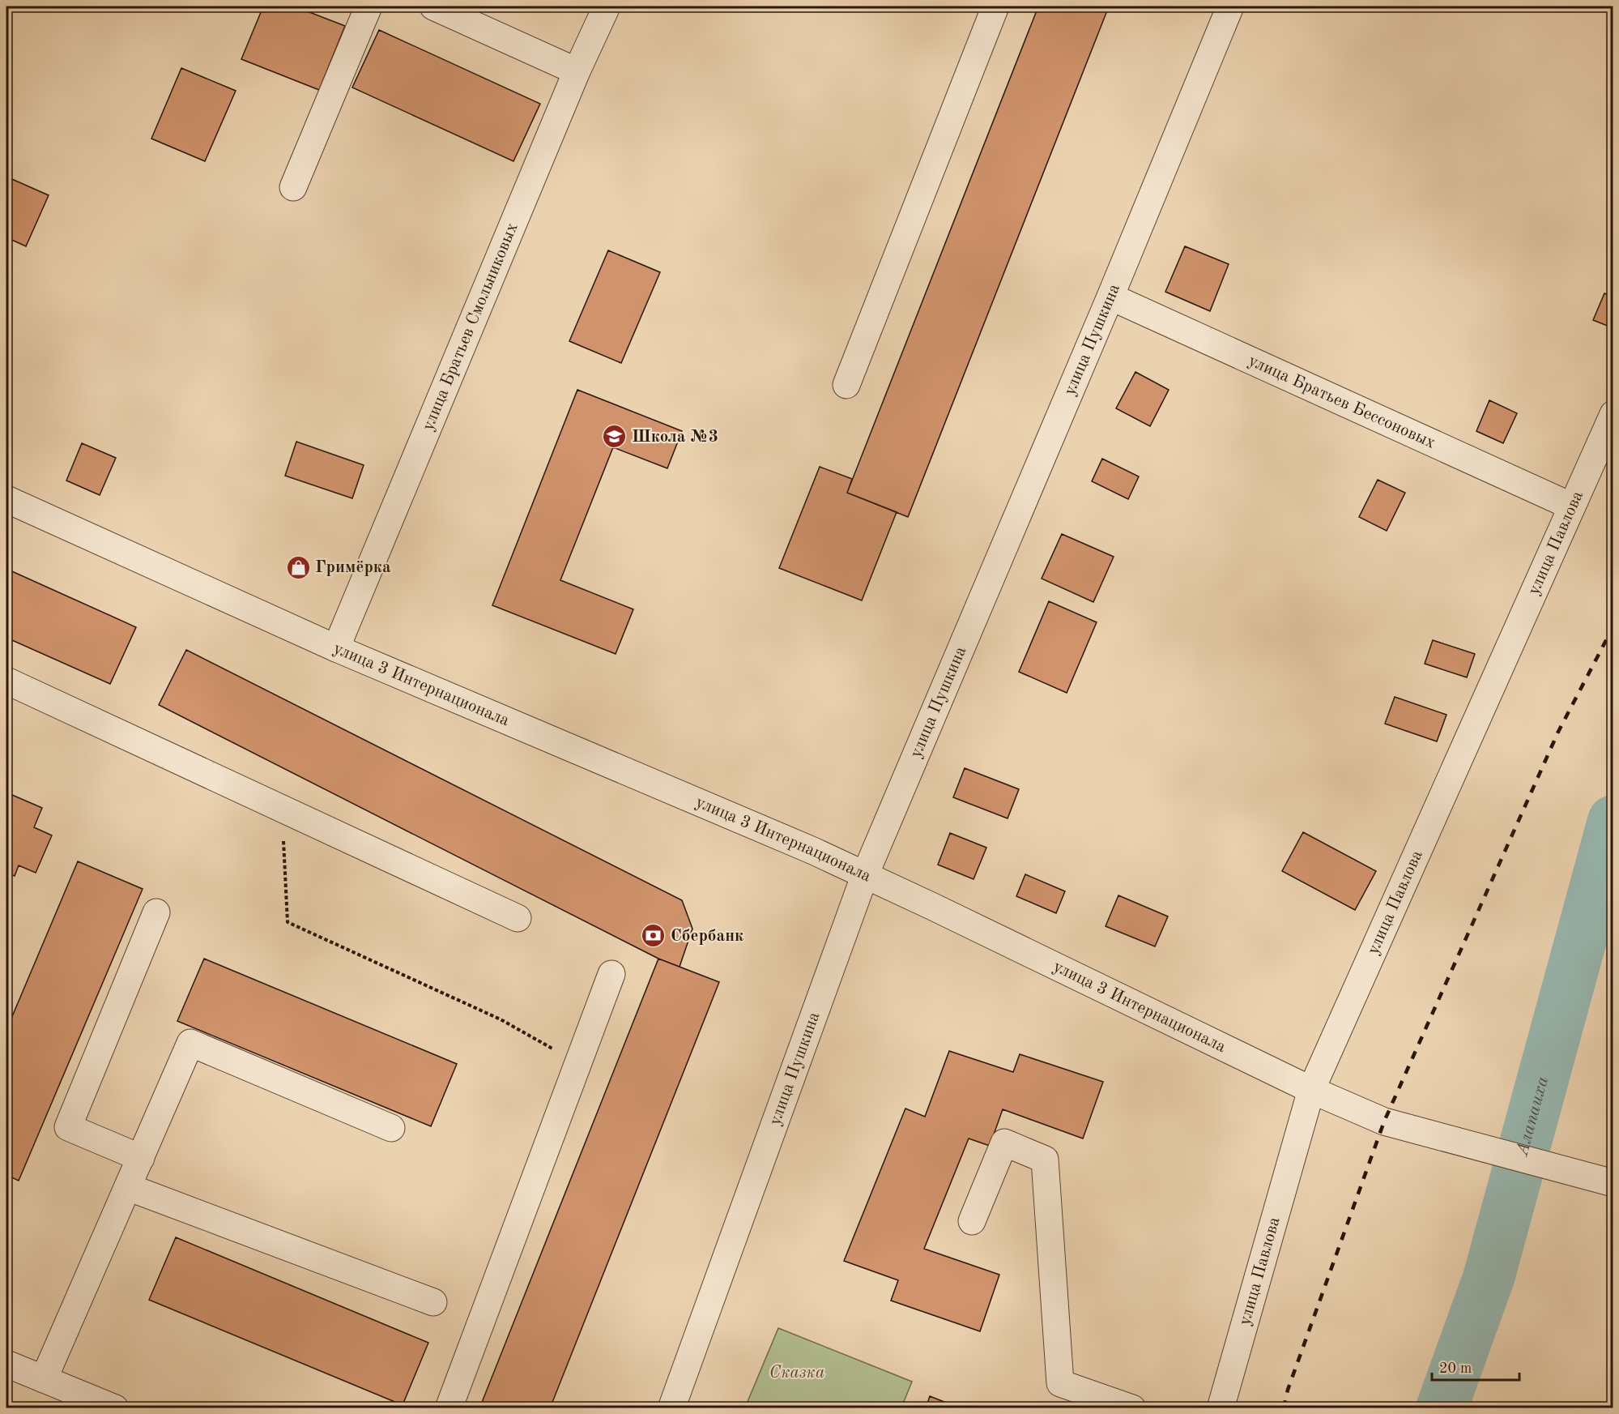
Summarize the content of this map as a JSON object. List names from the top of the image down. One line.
{"streets":{"street":["улица Братьев Смольниковых","улица Пушкина","улица Братьев Бессоновых","улица Павлова","улица 3 Интернационала"]},"crossings":[["улица Братьев Смольниковых","улица 3 Интернационала"],["улица Пушкина","улица Братьев Бессоновых"],["улица Пушкина","улица 3 Интернационала"],["улица Братьев Бессоновых","улица Павлова"],["улица Павлова","улица 3 Интернационала"]],"water":["Алапаиха"],"parks":["Сказка"],"places":{"school or university":["Школа №3"],"shop":["Гримёрка"],"bank":["Сбербанк"]},"scale_bar":"20 m"}
